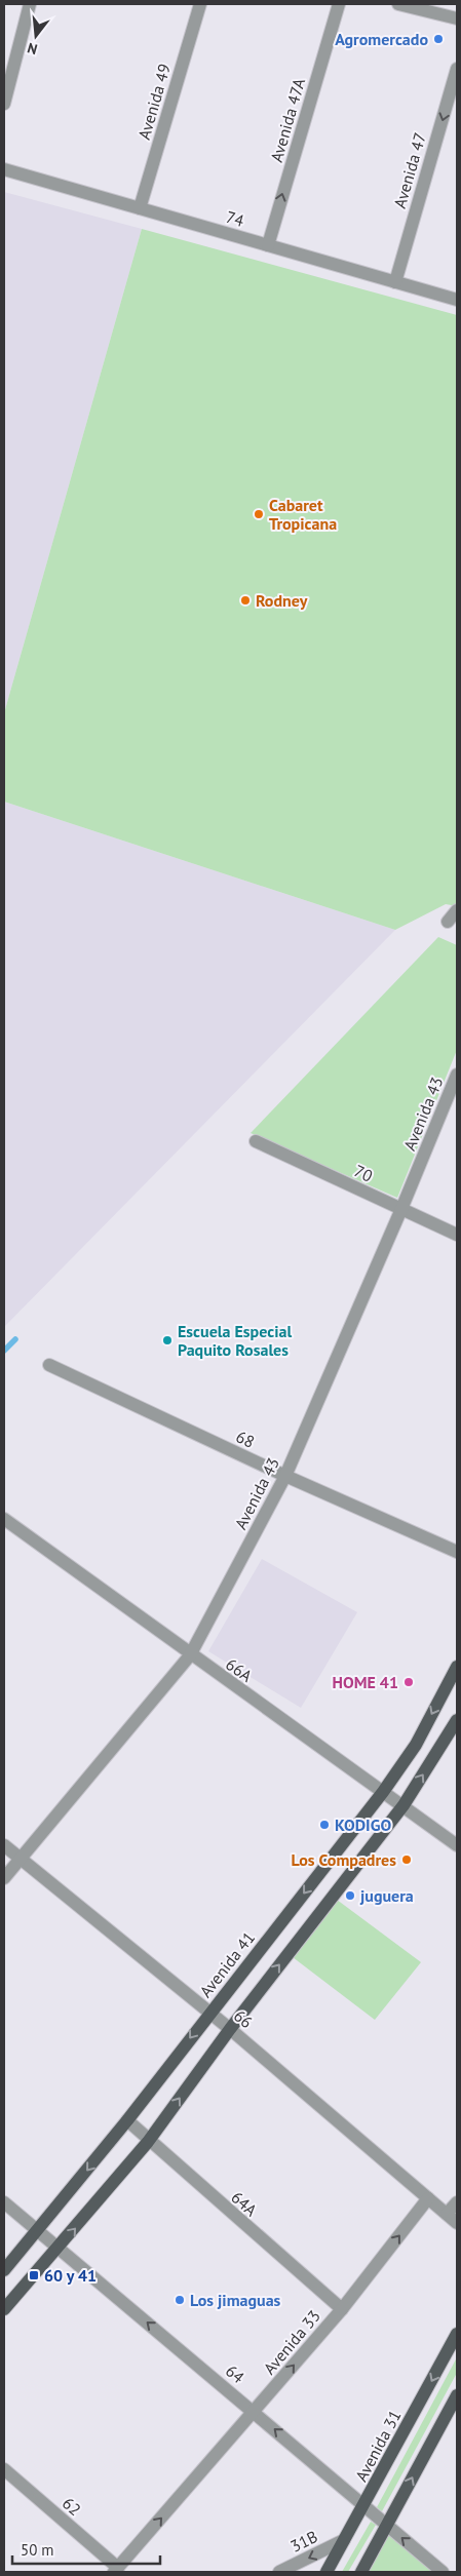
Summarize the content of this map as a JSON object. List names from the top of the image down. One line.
{"streets":{"main road":["Avenida 41","Avenida 31"],"street":["Avenida 49","Avenida 47A","Avenida 47","74","Avenida 43","70","68","66A","66","64A","Avenida 33","64","62","31B"]},"crossings":[["Avenida 49","74"],["Avenida 47A","74"],["Avenida 47","74"],["Avenida 43","70"],["Avenida 43","68"],["Avenida 43","66A"],["Avenida 43","66"],["66A","Avenida 41"],["Avenida 41","66"],["Avenida 41","64A"],["Avenida 41","64"],["66","Avenida 33"],["64A","Avenida 33"],["Avenida 33","64"],["Avenida 33","62"],["64","Avenida 31"],["Avenida 31","31B"]],"one_way":["Avenida 47A","Avenida 47","Avenida 33","64","31B"],"places":{"other":["Agromercado","Cabaret Tropicana","Rodney","Escuela Especial Paquito Rosales","HOME 41","KODIGO","Los Compadres","juguera","Los jimaguas"],"transit":["60 y 41"]},"scale_bar":"50 m","north":"bottom"}
